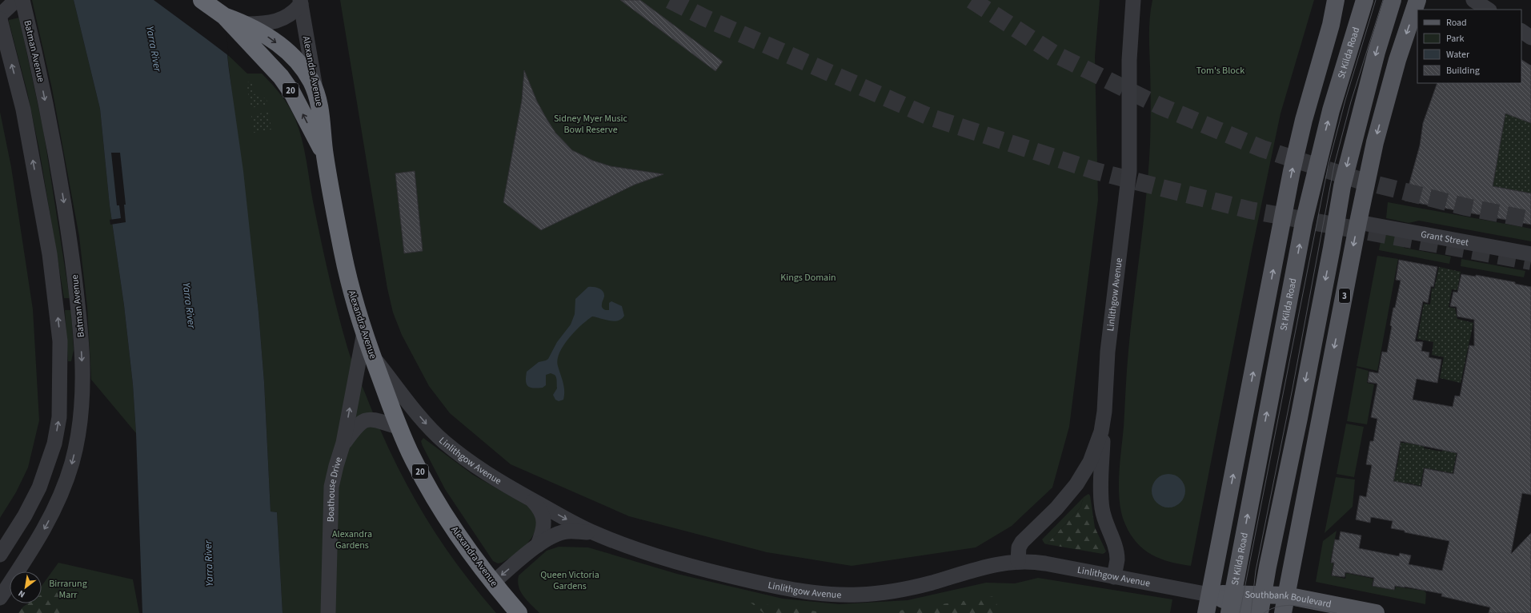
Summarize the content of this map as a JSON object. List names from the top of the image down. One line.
{"streets":{"highway":["Alexandra Avenue","20"],"main road":["St Kilda Road","3","Southbank Boulevard"],"street":["Batman Avenue","Grant Street","Linlithgow Avenue","Boathouse Drive"]},"crossings":[["St Kilda Road","Southbank Boulevard"],["Alexandra Avenue","20"],["Alexandra Avenue","Linlithgow Avenue"],["Alexandra Avenue","Boathouse Drive"],["Grant Street","3"],["Linlithgow Avenue","Southbank Boulevard"],["3","Southbank Boulevard"]],"water":["Yarra River"],"parks":["Tom's Block","Sidney Myer Music Bowl Reserve","Kings Domain","Alexandra Gardens","Queen Victoria Gardens","Birrarung Marr"],"legend":["Road","Park","Water","Building"],"north":"bottom left"}
